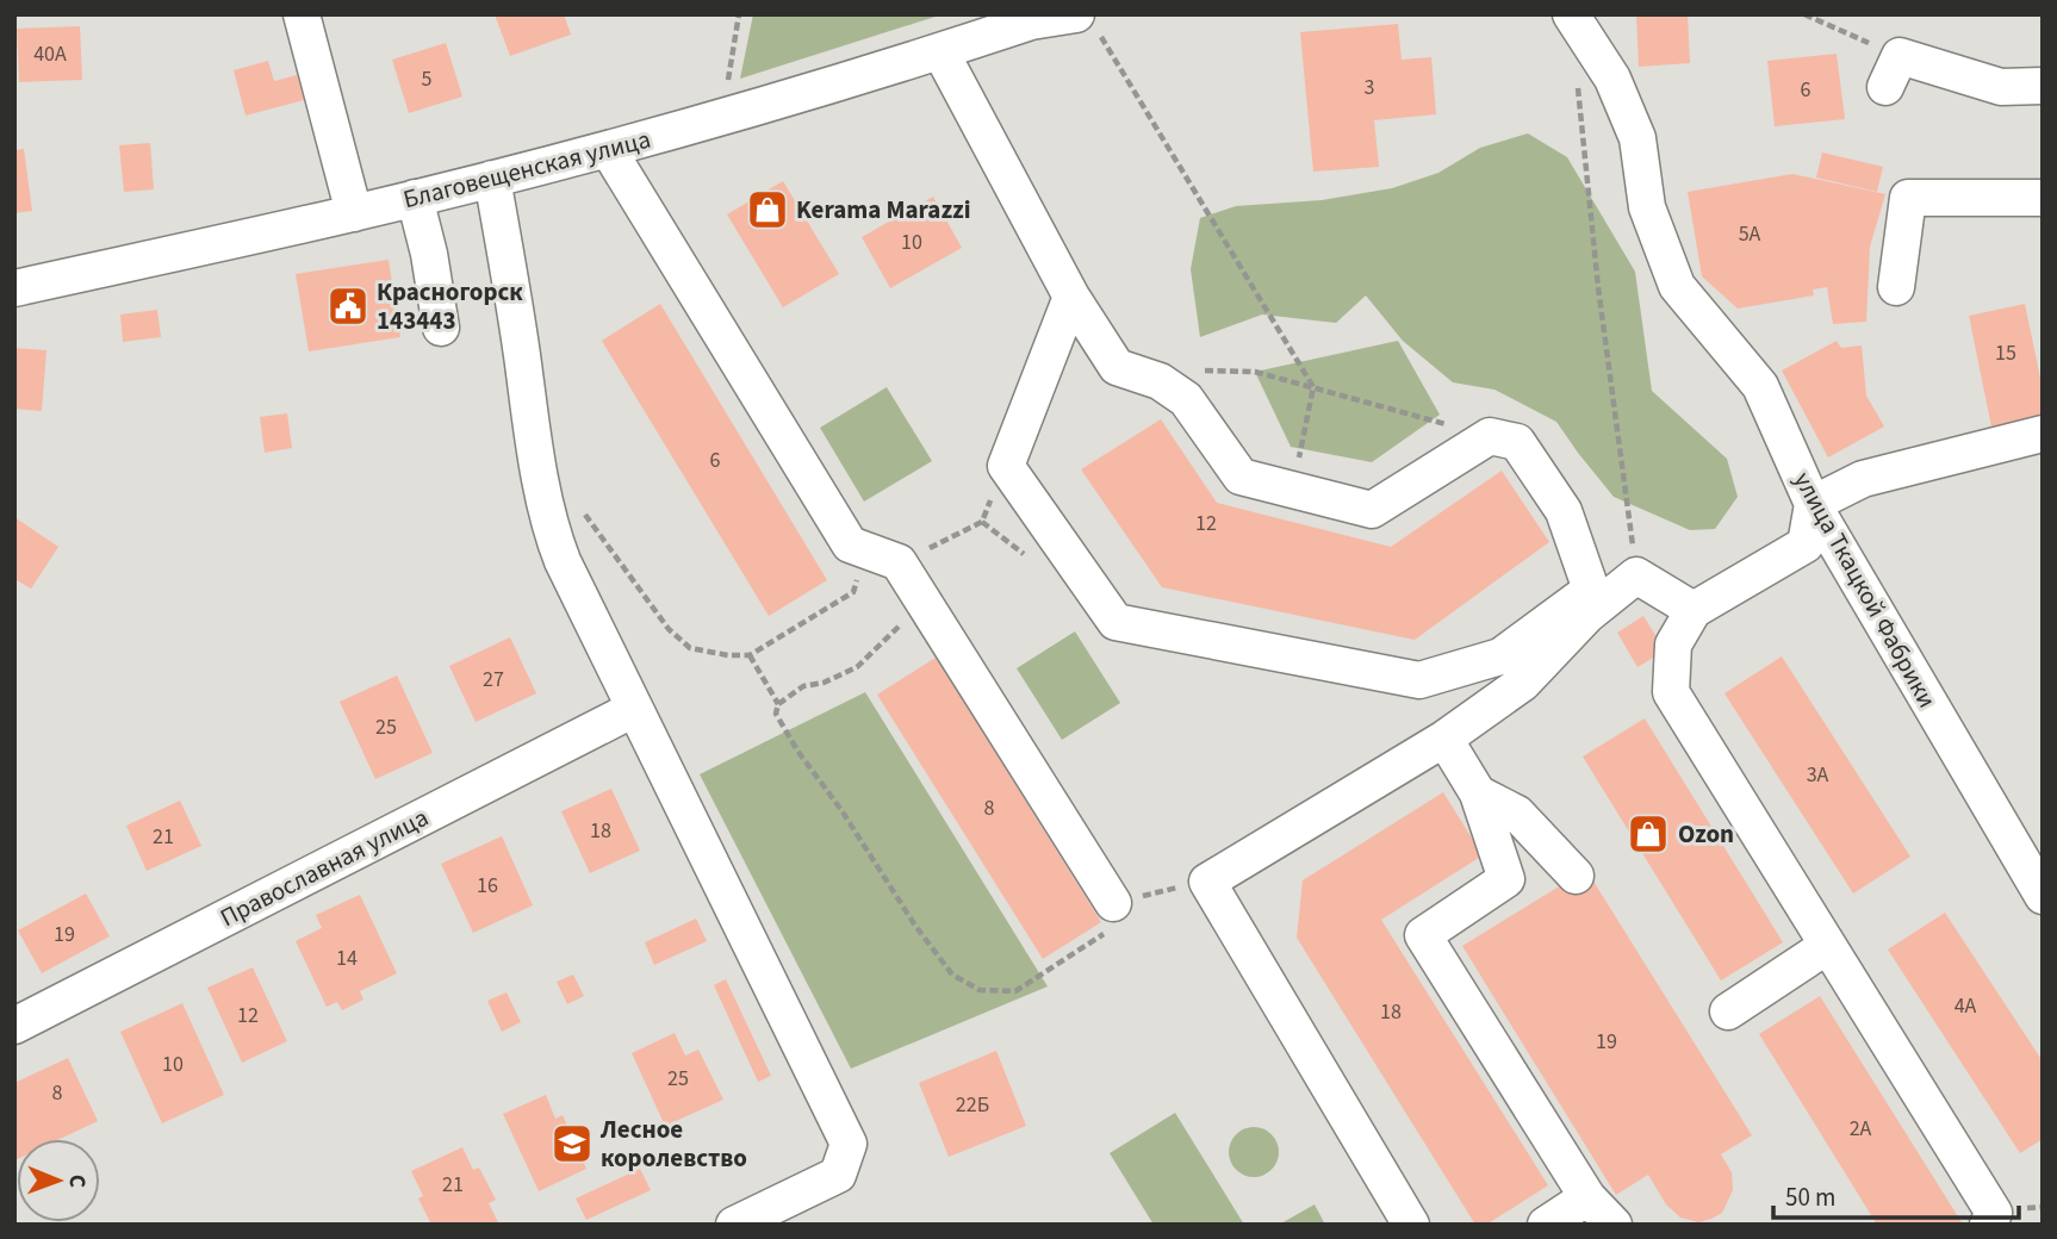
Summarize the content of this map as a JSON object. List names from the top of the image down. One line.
{"streets":{"street":["Благовещенская улица","улица Ткацкой Фабрики","Православная улица"]},"places":{"shop":["Kerama Marazzi","Ozon"],"public building":["Красногорск 143443"],"school or university":["Лесное королевство"]},"house_numbers":["40А","5","3","6","5А","10","15","6","12","27","25","3А","8","18","21","16","19","14","4А","18","12","19","10","25","8","22Б","2А","21"],"scale_bar":"50 m","north":"right"}
